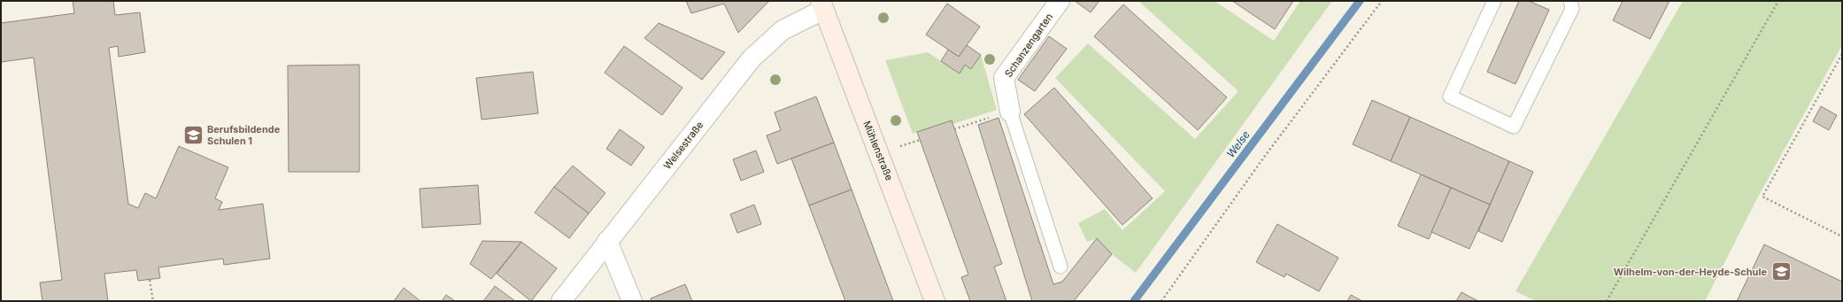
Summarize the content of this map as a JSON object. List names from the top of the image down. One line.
{"streets":{"main road":["Mühlenstraße"],"street":["Schanzengarten","Welsestraße"]},"crossings":[["Welsestraße","Mühlenstraße"]],"water":["Welse"],"places":{"school or university":["Berufsbildende Schulen 1","Wilhelm-von-der-Heyde-Schule"]}}
